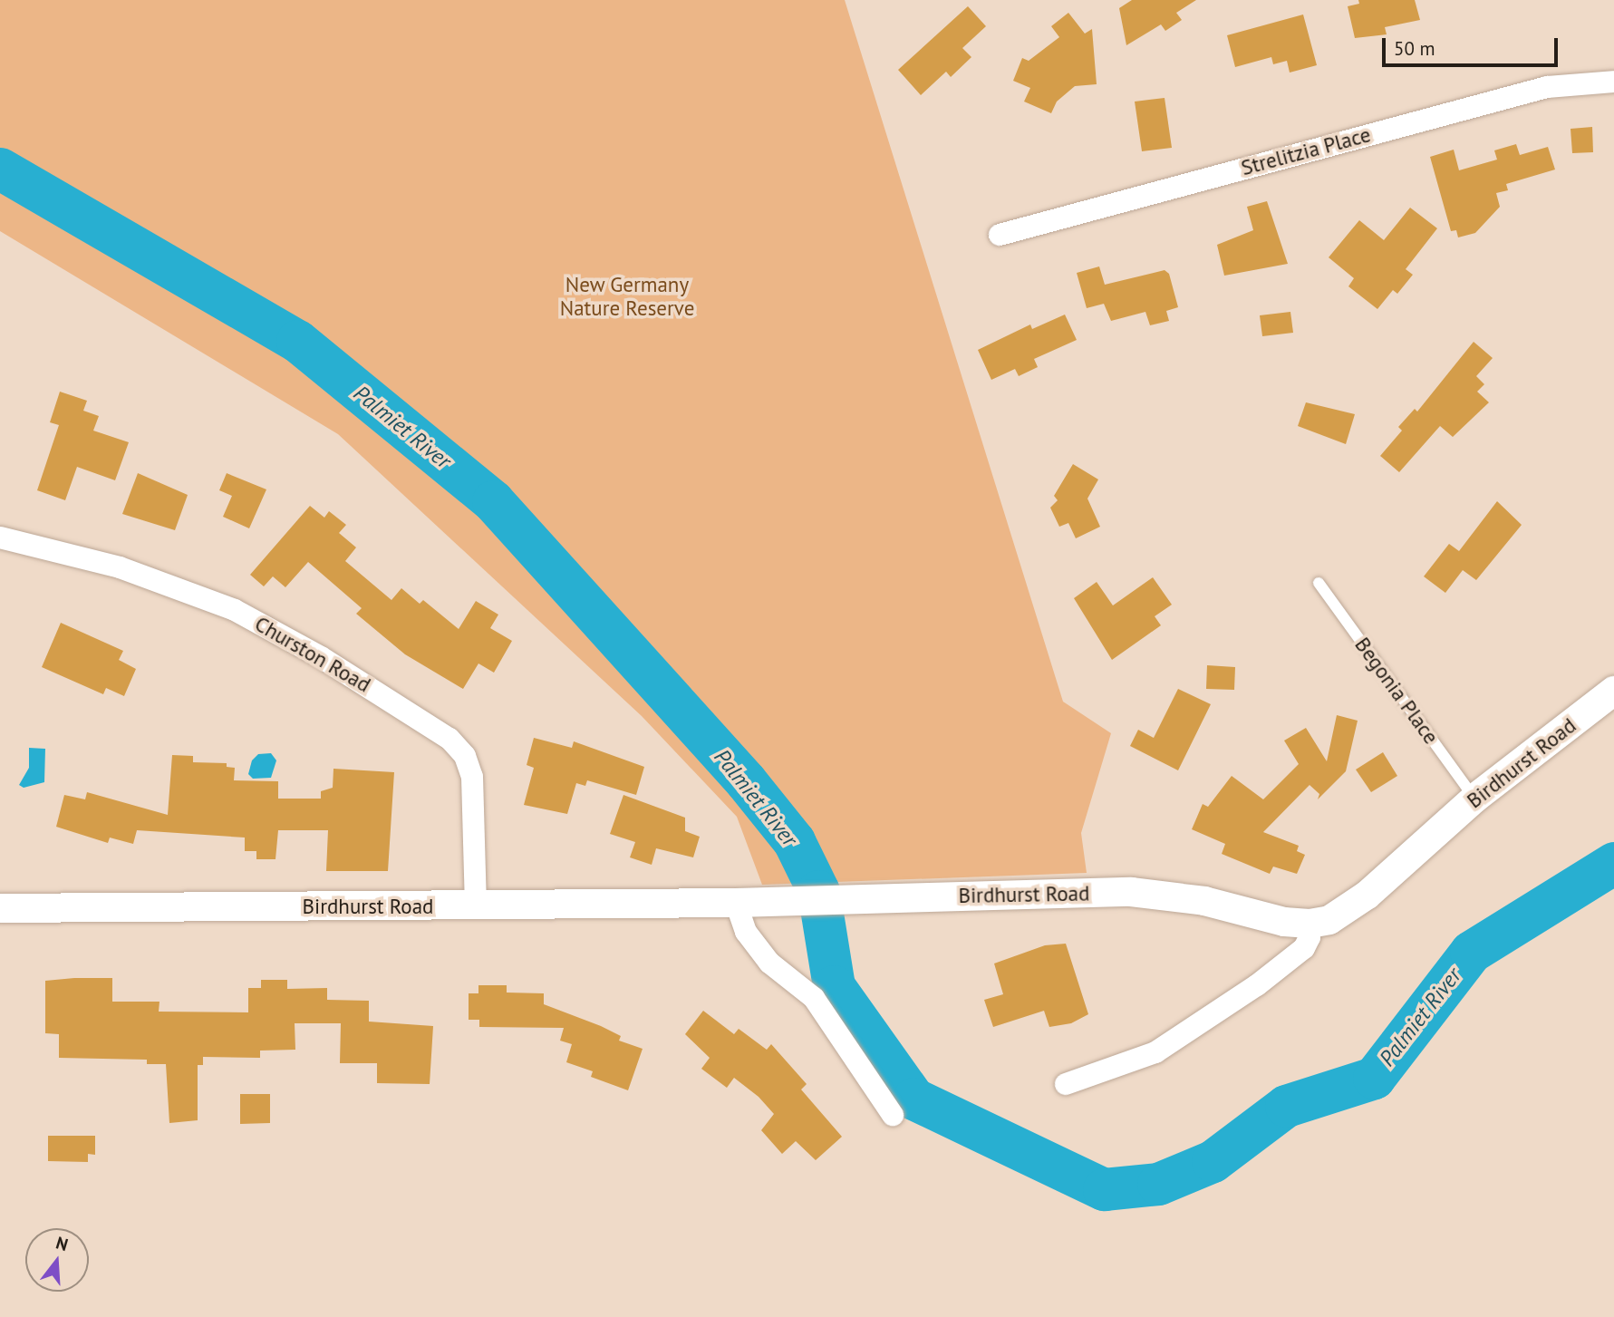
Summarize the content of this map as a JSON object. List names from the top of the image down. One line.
{"streets":{"street":["Strelitzia Place","Churston Road","Birdhurst Road"],"lane":["Begonia Place"]},"crossings":[["Churston Road","Birdhurst Road"],["Begonia Place","Birdhurst Road"]],"water":["Palmiet River"],"parks":["New Germany Nature Reserve"],"scale_bar":"50 m","north":"top"}
